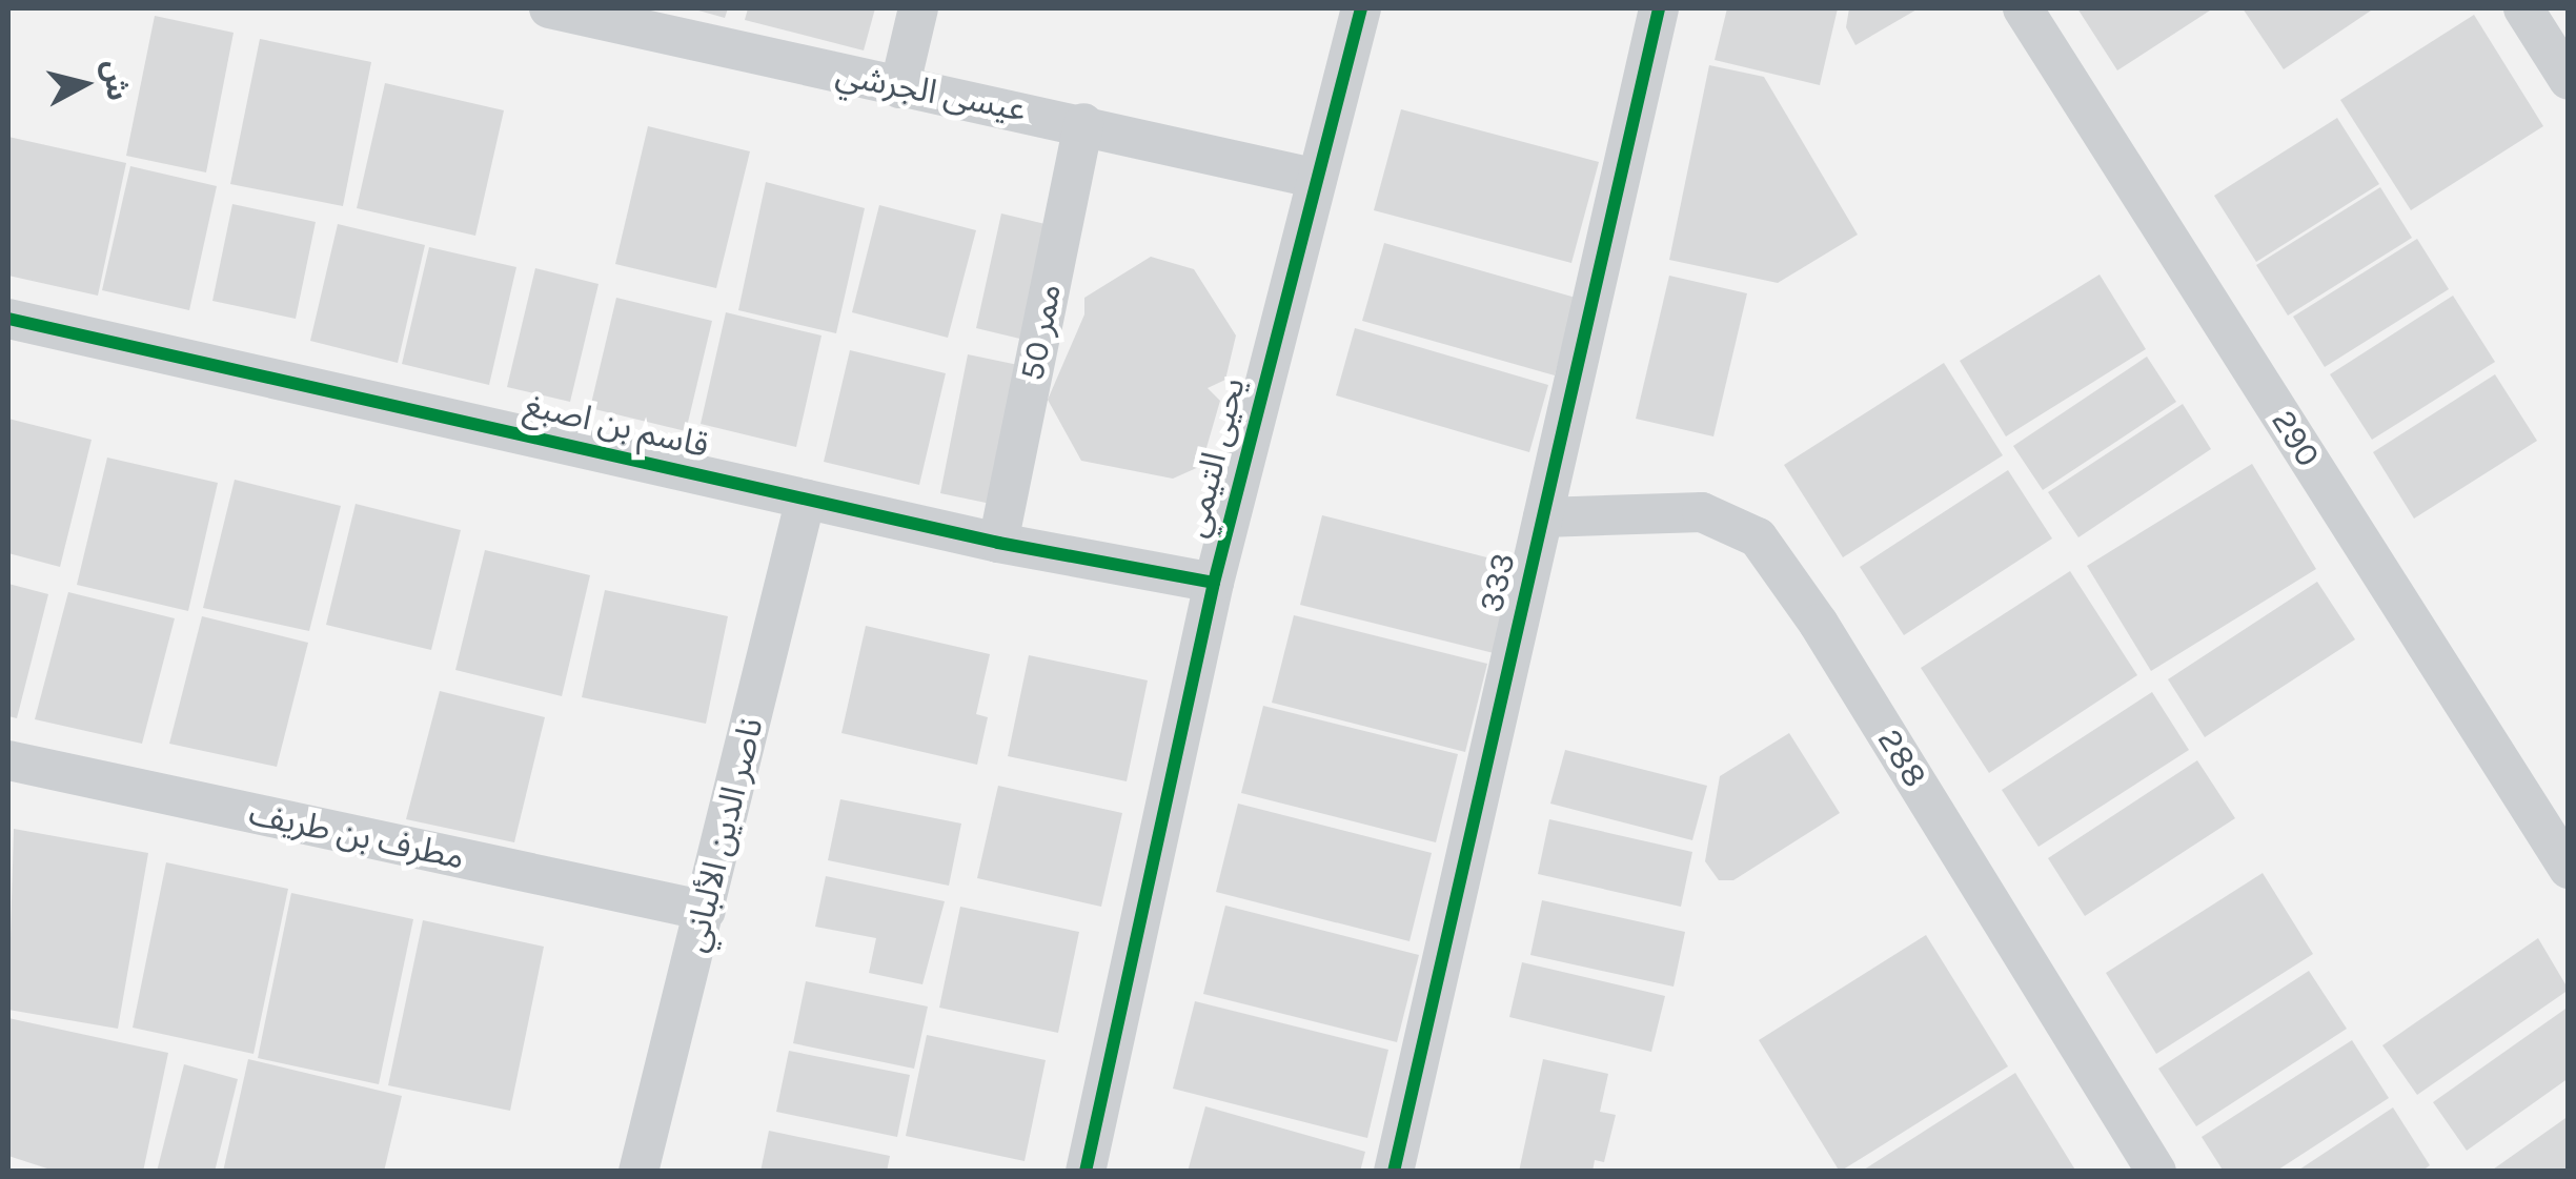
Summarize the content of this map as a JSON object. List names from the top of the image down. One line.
{"streets":{"street":["عيسى الجرشي","ممر 50","قاسم بن اصبغ","290","يحيى التيمي","333","288","ناصر الدين الألباني","مطرف بن طريف"]},"crossings":[["عيسى الجرشي","ممر 50"],["عيسى الجرشي","يحيى التيمي"],["ممر 50","قاسم بن اصبغ"],["قاسم بن اصبغ","يحيى التيمي"],["قاسم بن اصبغ","ناصر الدين الألباني"],["333","288"],["ناصر الدين الألباني","مطرف بن طريف"]],"north":"right"}
